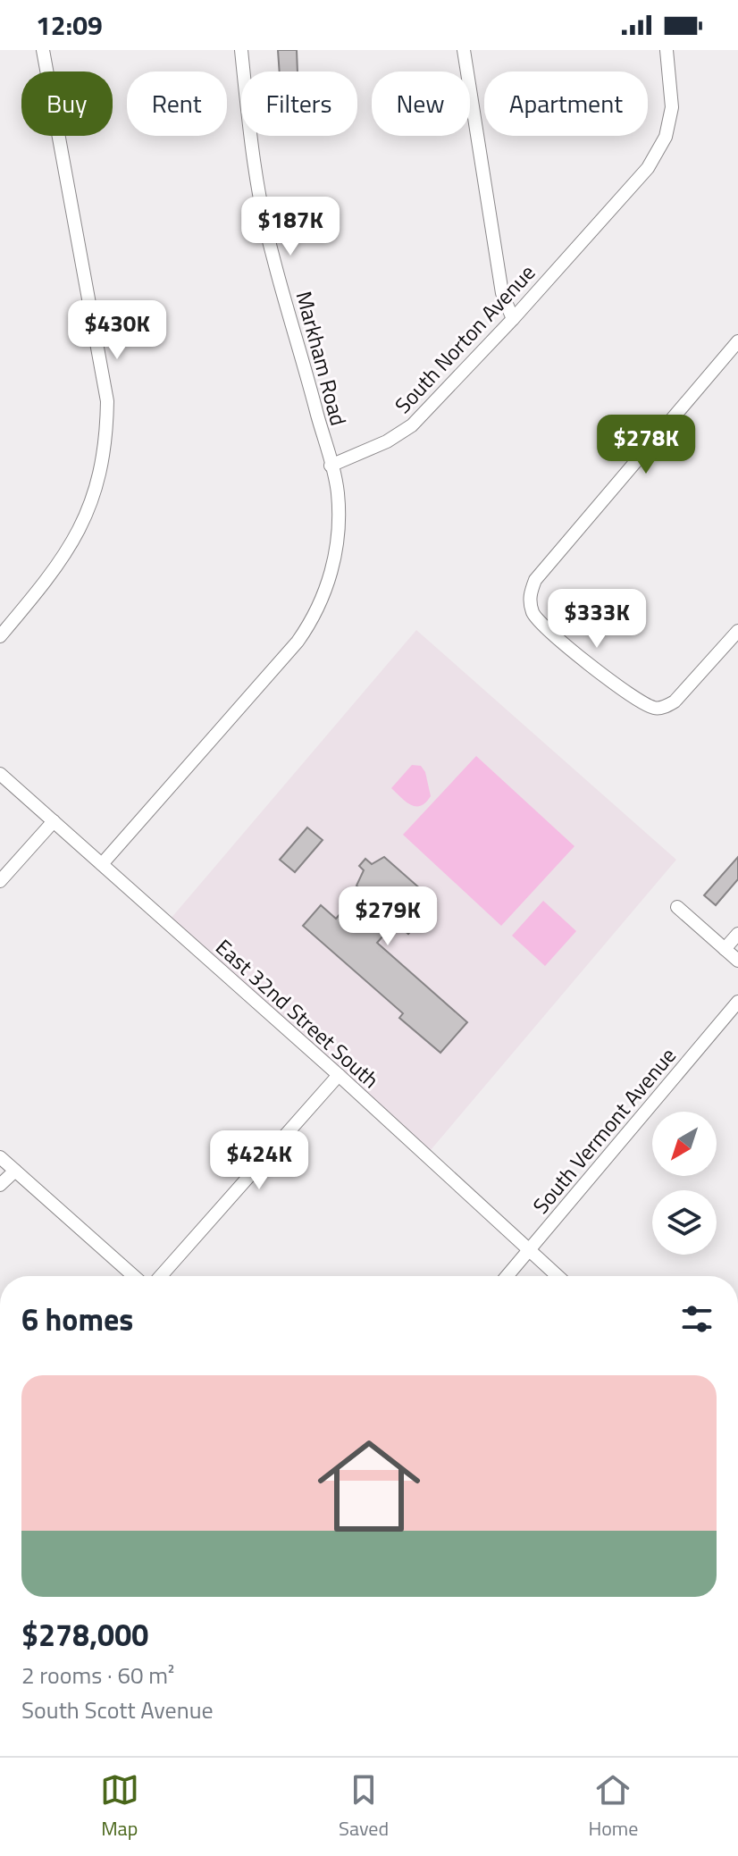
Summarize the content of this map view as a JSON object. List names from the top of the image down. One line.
{"streets":{"street":["South Norton Avenue","Markham Road","East 32nd Street South","South Vermont Avenue"]},"crossings":[["South Norton Avenue","Markham Road"],["East 32nd Street South","South Vermont Avenue"]],"north":"bottom left","page":{"status":"12:09","chip":["Buy","Rent","Filters","New","Apartment"],"price":["$187K","$430K","$278K","$333K","$279K","$424K"],"heading":"6 homes","list":[{"name":"$278,000","note":"2 rooms · 60 m² · South Scott Avenue"}],"tabs":["Map","Saved","Home"]}}
